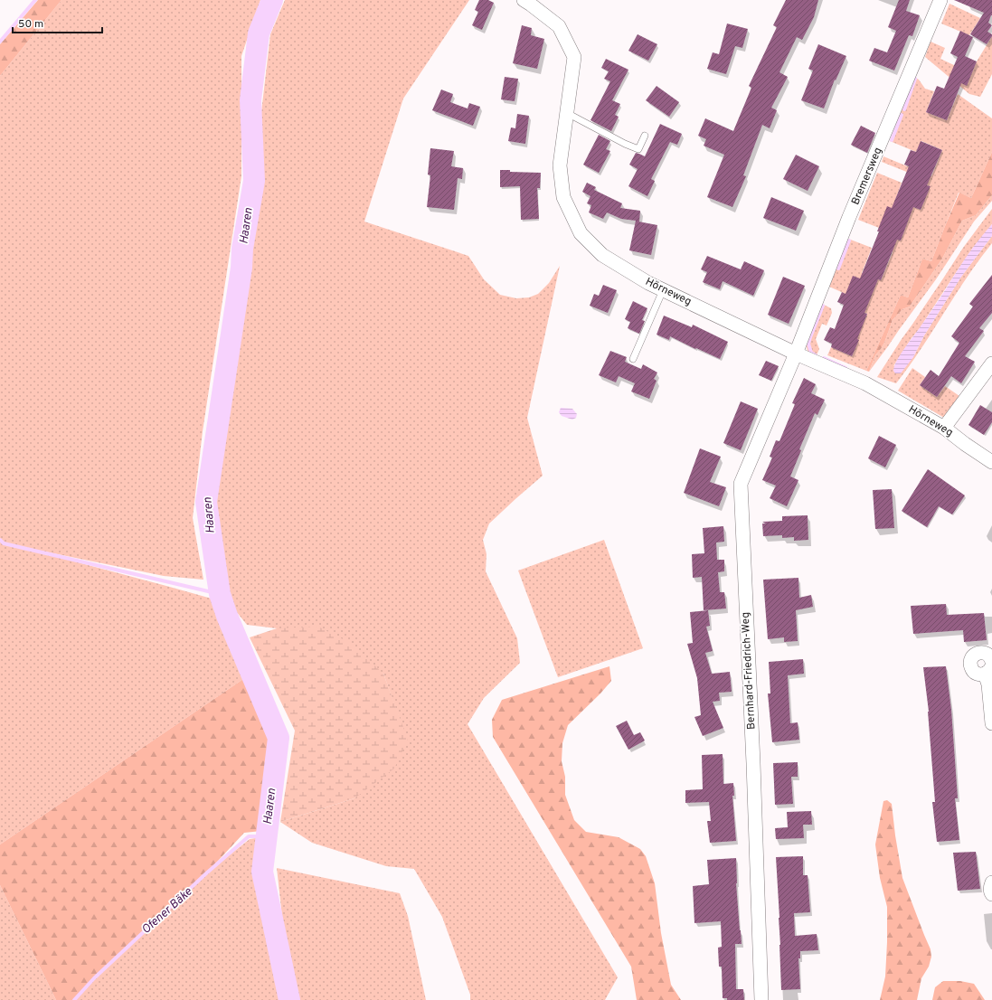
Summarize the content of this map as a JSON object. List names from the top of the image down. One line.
{"streets":{"street":["Bremersweg","Hörneweg","Bernhard-Friedrich-Weg"]},"crossings":[["Bremersweg","Hörneweg"],["Bremersweg","Bernhard-Friedrich-Weg"],["Hörneweg","Bernhard-Friedrich-Weg"]],"water":["Haaren","Ofener Bäke"],"scale_bar":"50 m"}
